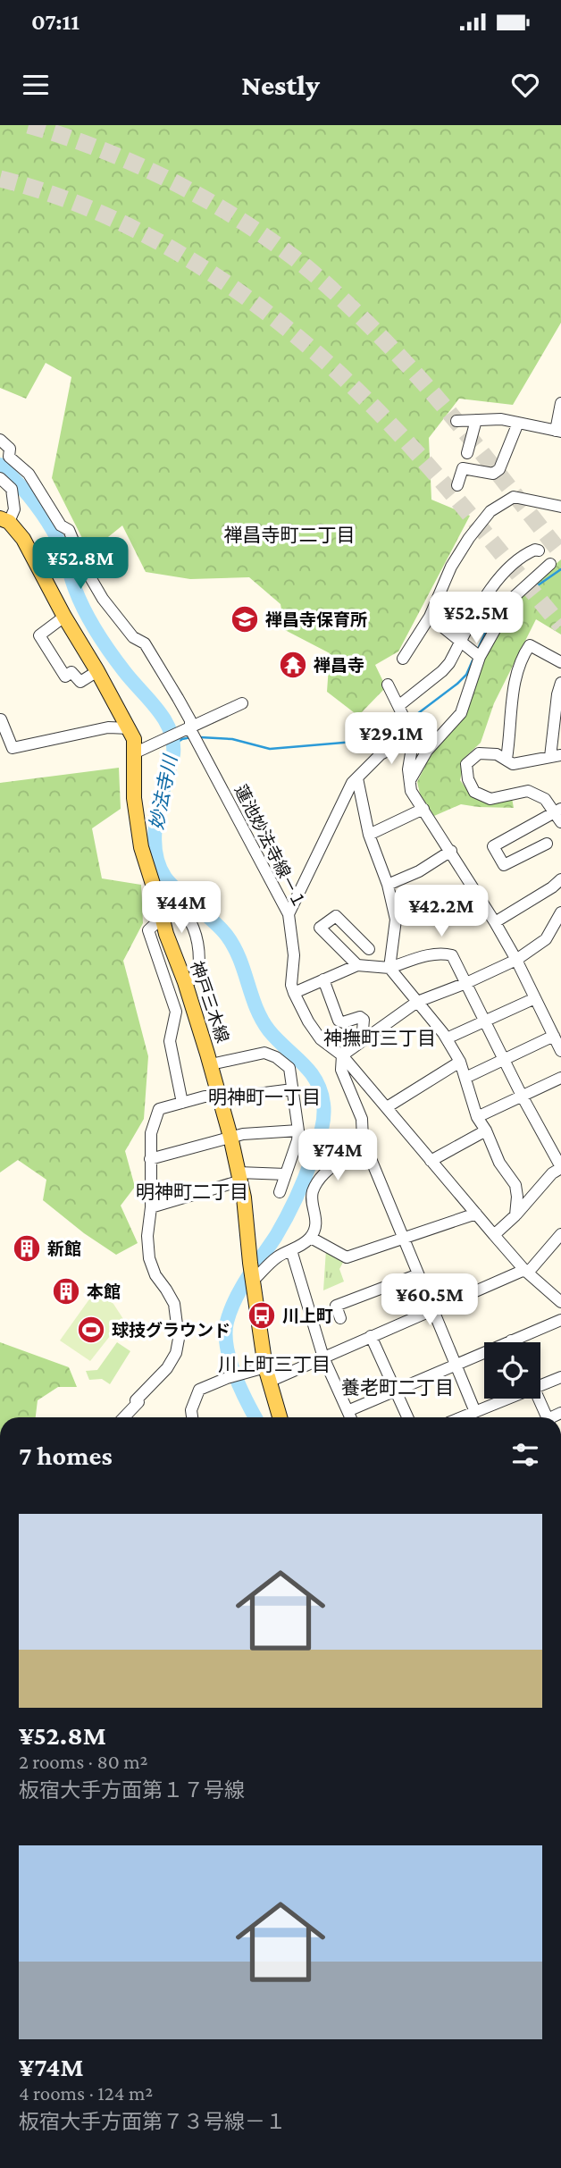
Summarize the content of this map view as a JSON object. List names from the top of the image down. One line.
{"streets":{"main road":["神戸三木線"],"street":["蓮池妙法寺線－１"]},"districts":["禅昌寺町二丁目","神撫町三丁目","明神町一丁目","明神町二丁目","川上町三丁目","養老町二丁目"],"water":["妙法寺川"],"places":{"school or university":["禅昌寺保育所"],"temple":["禅昌寺"],"building":["新館","本館"],"bus stop":["川上町"],"sports":["球技グラウンド"]},"page":{"status":"07:11","header":"Nestly","price":["¥52.8M","¥52.5M","¥29.1M","¥44M","¥42.2M","¥74M","¥60.5M"],"heading":"7 homes","list":[{"name":"¥52.8M","note":"2 rooms · 80 m² · 板宿大手方面第１７号線"},{"name":"¥74M","note":"4 rooms · 124 m² · 板宿大手方面第７３号線－１"}]}}
